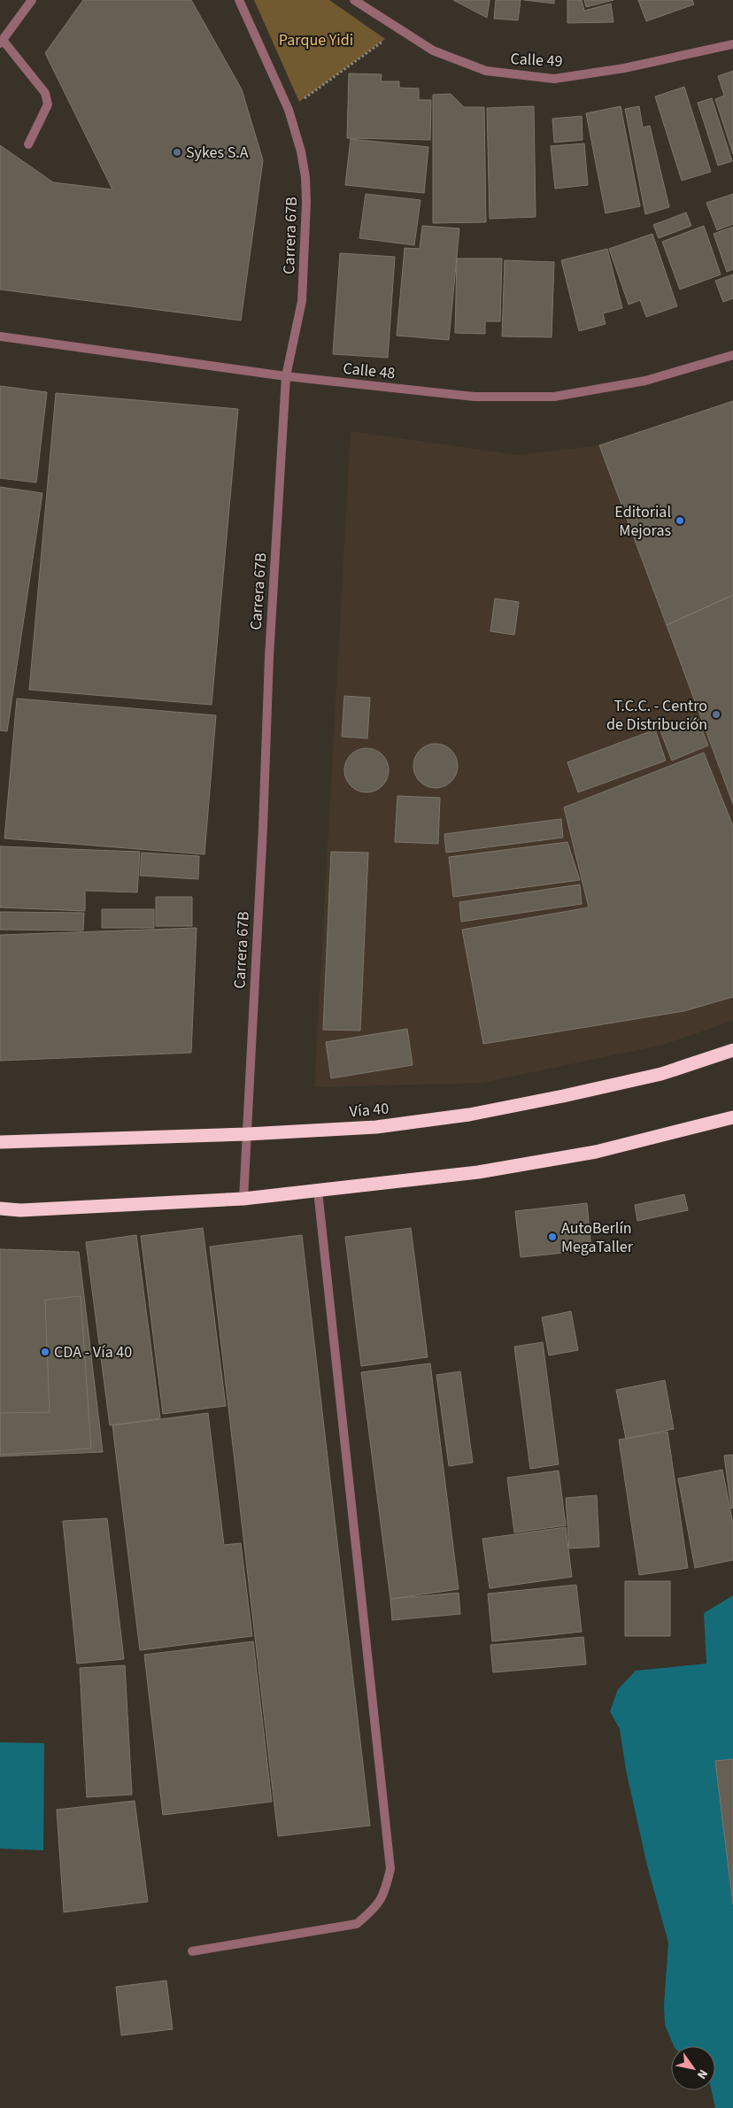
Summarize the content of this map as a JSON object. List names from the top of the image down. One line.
{"streets":{"highway":["Vía 40"],"street":["Calle 49","Carrera 67B","Calle 48"]},"crossings":[["Carrera 67B","Calle 48"],["Carrera 67B","Vía 40"]],"parks":["Parque Yidi"],"places":["Sykes S.A","Editorial Mejoras","T.C.C. - Centro de Distribución","AutoBerlín MegaTaller","CDA - Vía 40"],"north":"bottom right"}
